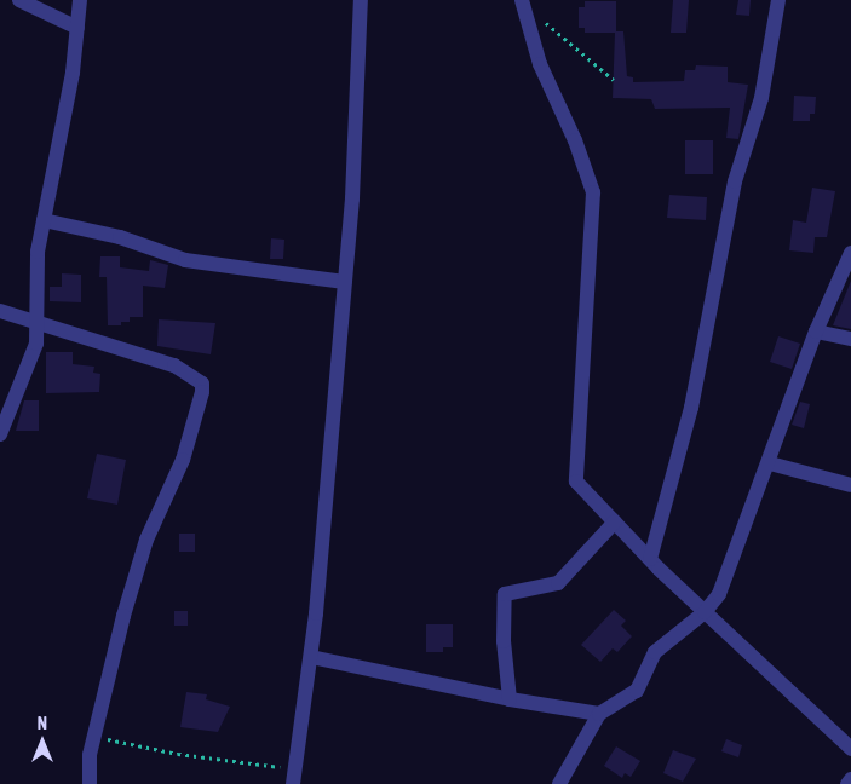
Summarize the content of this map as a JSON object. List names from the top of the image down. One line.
{"north":"top"}
